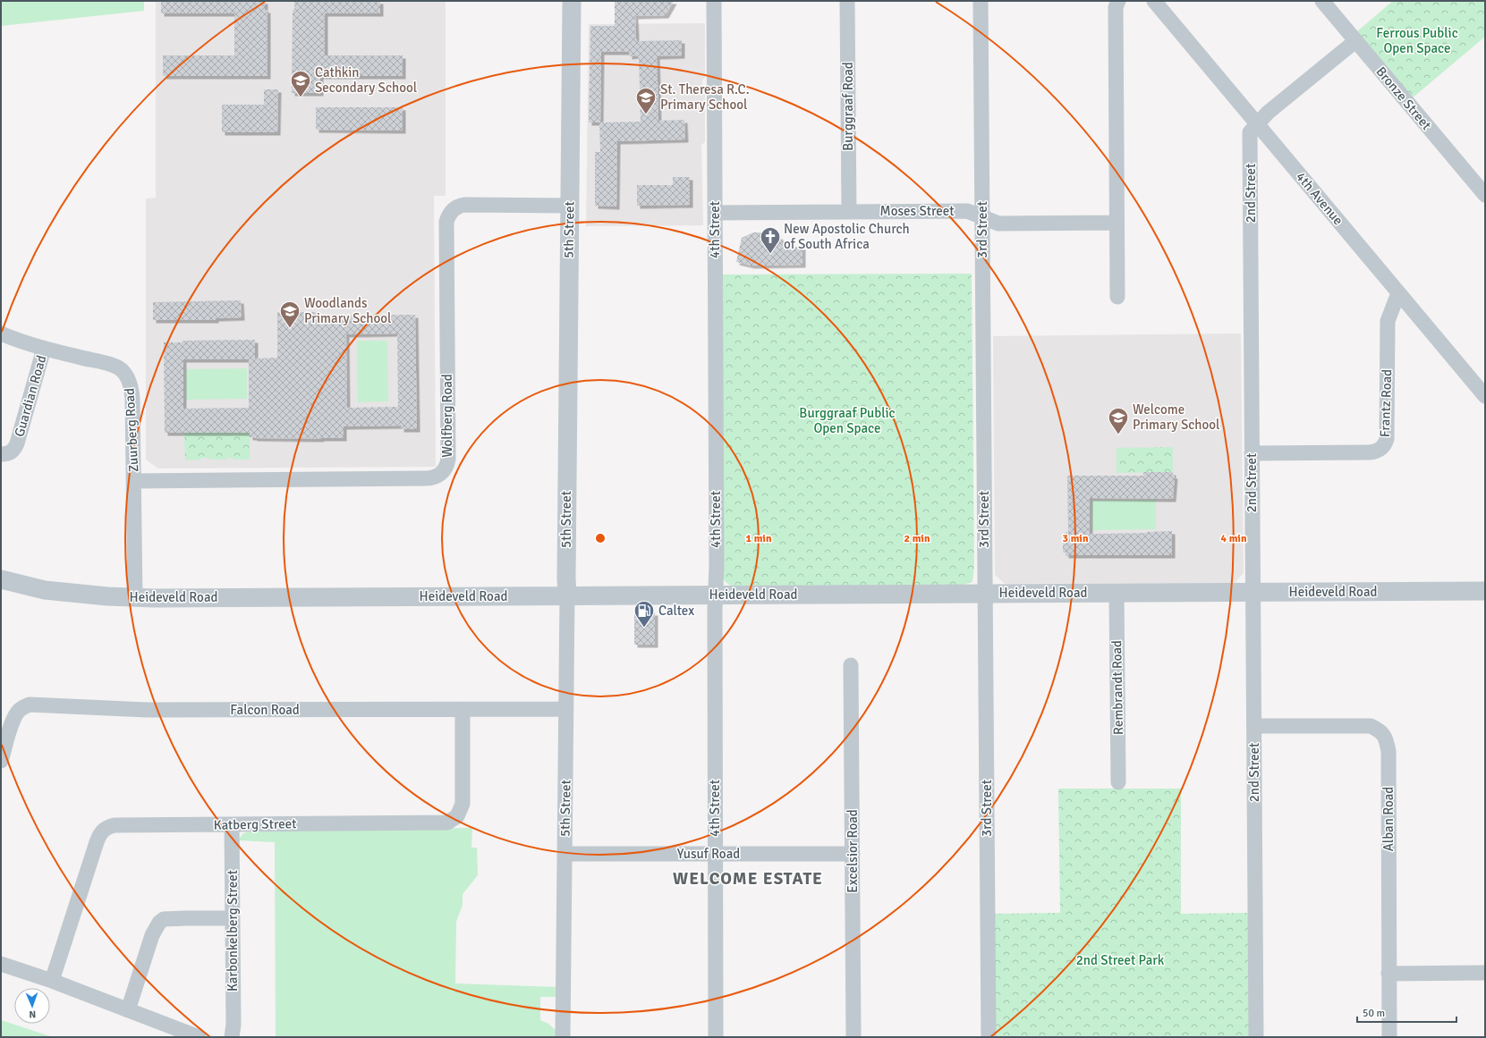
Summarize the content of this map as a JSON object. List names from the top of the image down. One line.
{"streets":{"street":["Bronze Street","Burggraaf Road","2nd Street","4th Avenue","Moses Street","5th Street","4th Street","3rd Street","Guardian Road","Frantz Road","Wolfberg Road","Zuurberg Road","Heideveld Road","Rembrandt Road","Falcon Road","Alban Road","Katberg Street","Excelsior Road","Yusuf Road","Karbonkelberg Street"]},"crossings":[["Bronze Street","2nd Street"],["Burggraaf Road","Moses Street"],["2nd Street","4th Avenue"],["2nd Street","Frantz Road"],["2nd Street","Heideveld Road"],["2nd Street","Alban Road"],["4th Avenue","Frantz Road"],["Moses Street","4th Street"],["Moses Street","3rd Street"],["5th Street","Wolfberg Road"],["5th Street","Heideveld Road"],["5th Street","Falcon Road"],["5th Street","Yusuf Road"],["4th Street","Heideveld Road"],["4th Street","Yusuf Road"],["3rd Street","Heideveld Road"],["Guardian Road","Zuurberg Road"],["Wolfberg Road","Zuurberg Road"],["Zuurberg Road","Heideveld Road"],["Heideveld Road","Rembrandt Road"],["Falcon Road","Katberg Street"],["Katberg Street","Karbonkelberg Street"],["Excelsior Road","Yusuf Road"]],"districts":["WELCOME ESTATE"],"parks":["Ferrous Public Open Space","Burggraaf Public Open Space","2nd Street Park"],"places":{"school or university":["Cathkin Secondary School","St. Theresa R.C. Primary School","Woodlands Primary School","Welcome Primary School"],"church":["New Apostolic Church of South Africa"],"fuel station":["Caltex"]},"scale_bar":"50 m","north":"bottom","rings":["1 min","2 min","3 min","4 min"]}
